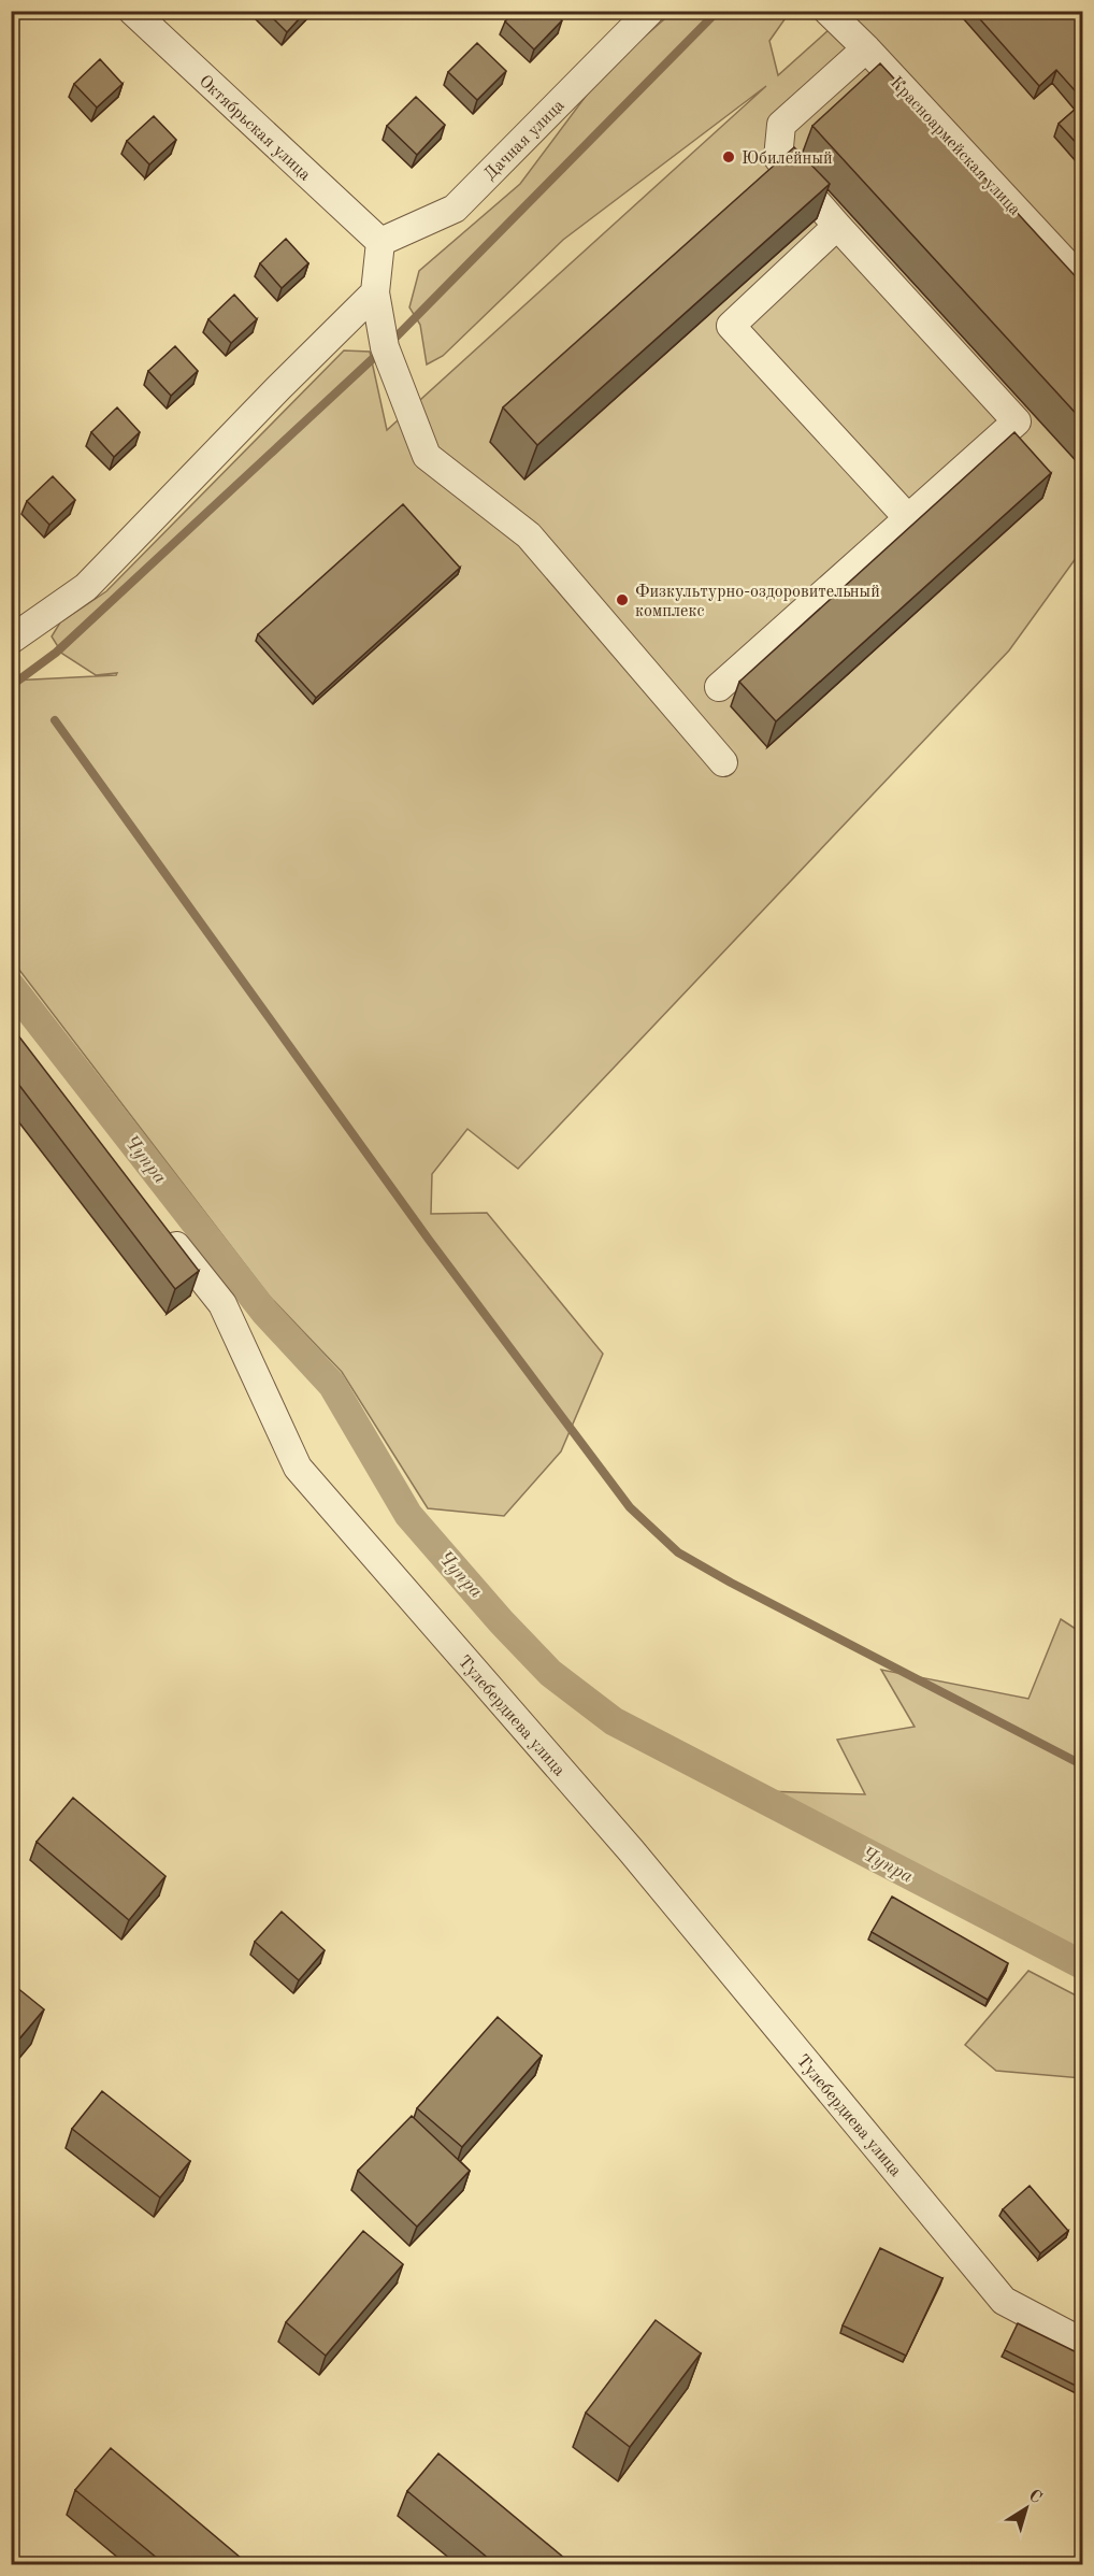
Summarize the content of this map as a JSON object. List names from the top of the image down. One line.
{"streets":{"street":["Октябрьская улица","Дачная улица","Красноармейская улица","Тулебердиева улица"]},"crossings":[["Октябрьская улица","Дачная улица"]],"water":["Чупра"],"places":["Юбилейный","Физкультурно-оздоровительный комплекс"],"north":"top right"}
